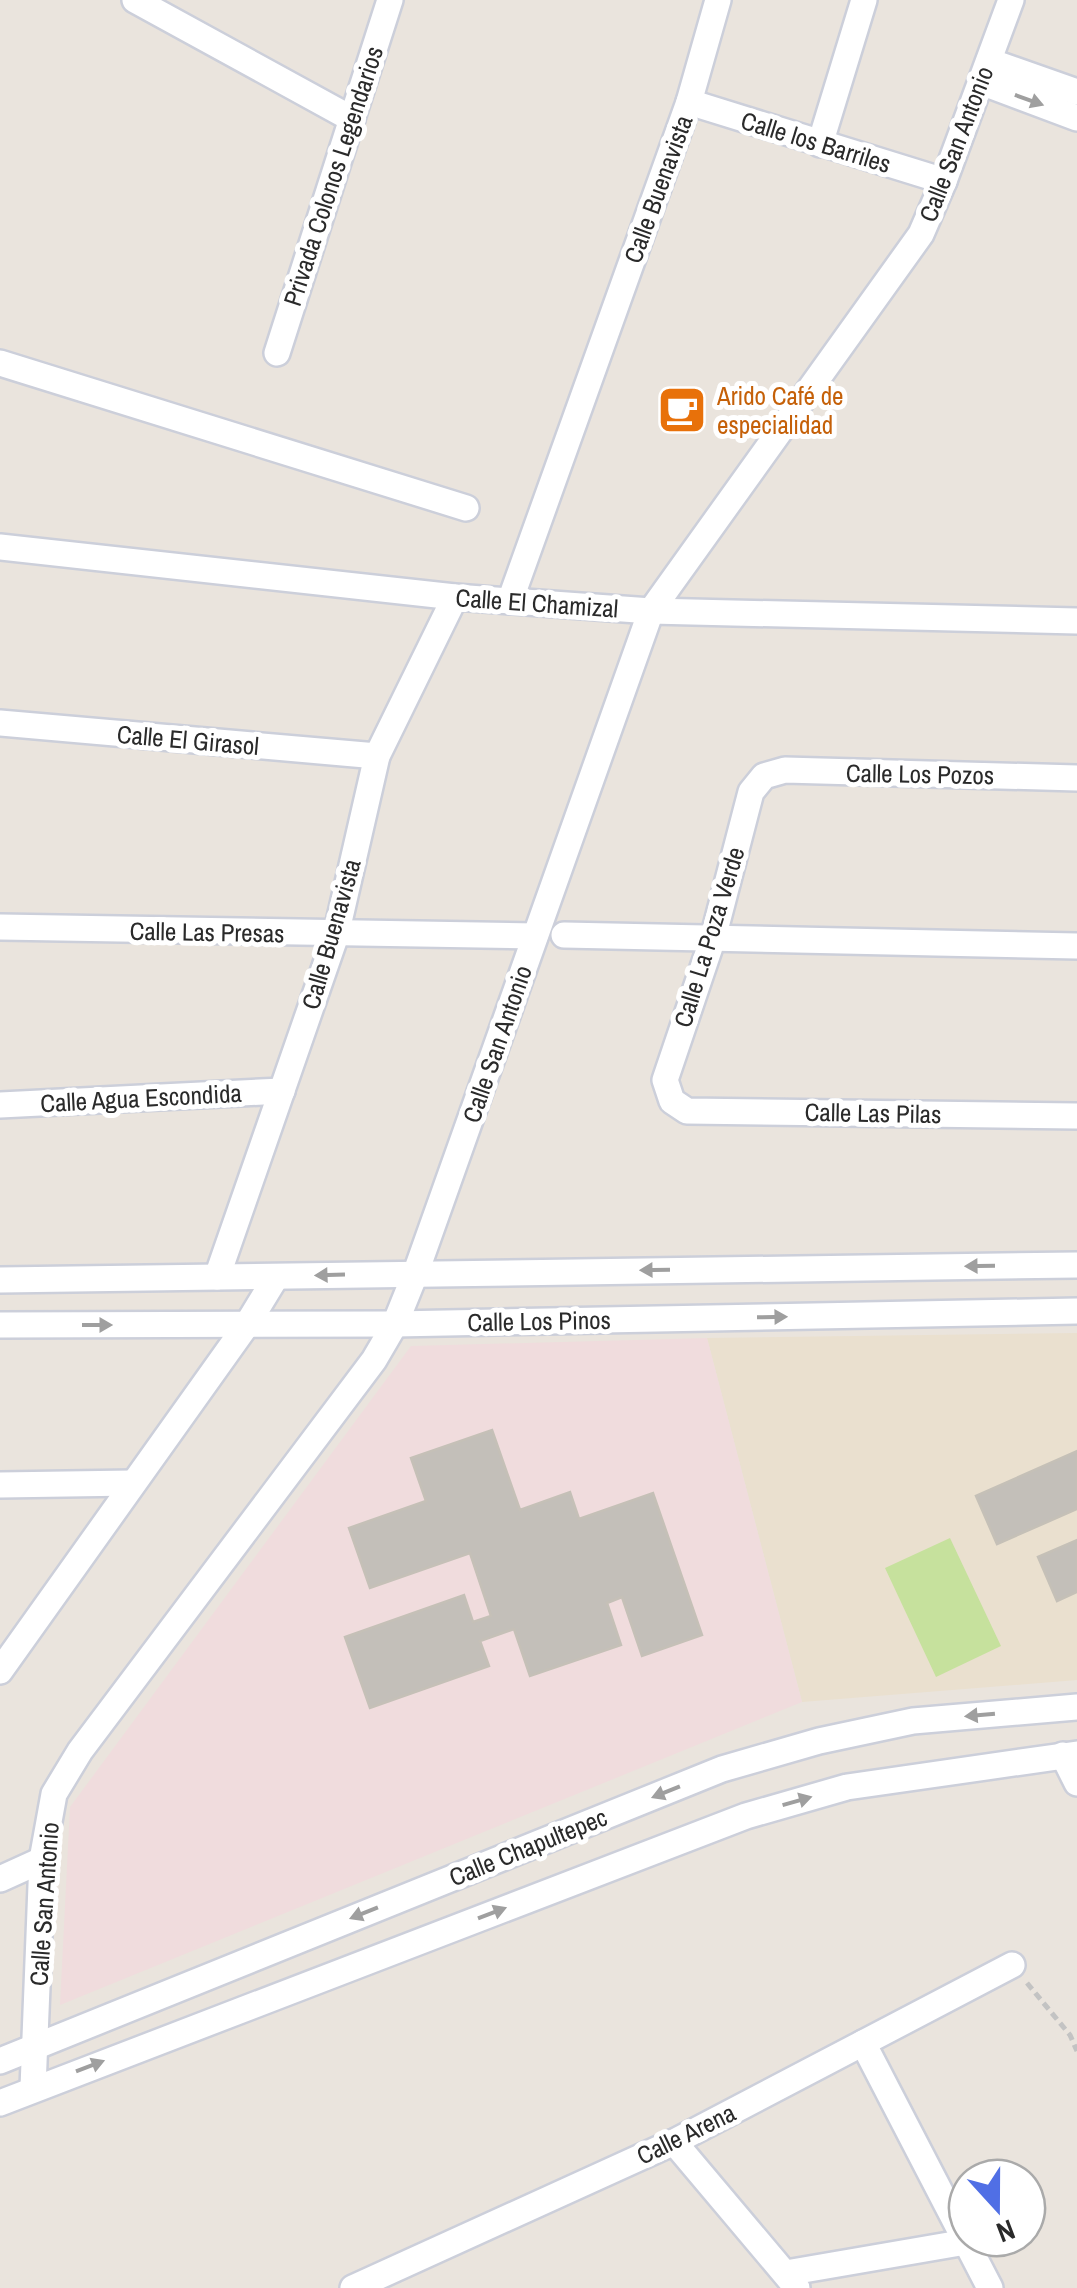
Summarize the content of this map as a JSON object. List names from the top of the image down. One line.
{"streets":{"street":["Calle los Barriles","Calle San Antonio","Privada Colonos Legendarios","Calle Buenavista","Calle El Chamizal","Calle El Girasol","Calle Los Pozos","Calle Las Presas","Calle La Poza Verde","Calle Agua Escondida","Calle Las Pilas","Calle Los Pinos","Calle Chapultepec","Calle Arena"]},"crossings":[["Calle los Barriles","Calle San Antonio"],["Calle los Barriles","Calle Buenavista"],["Calle San Antonio","Calle El Chamizal"],["Calle San Antonio","Calle Las Presas"],["Calle San Antonio","Calle Los Pinos"],["Calle San Antonio","Calle Chapultepec"],["Calle Buenavista","Calle El Chamizal"],["Calle Buenavista","Calle El Girasol"],["Calle Buenavista","Calle Las Presas"],["Calle Buenavista","Calle Agua Escondida"],["Calle Buenavista","Calle Los Pinos"],["Calle Los Pozos","Calle La Poza Verde"],["Calle La Poza Verde","Calle Las Pilas"]],"places":{"cafe":["Arido Café de especialidad"]},"north":"bottom"}
